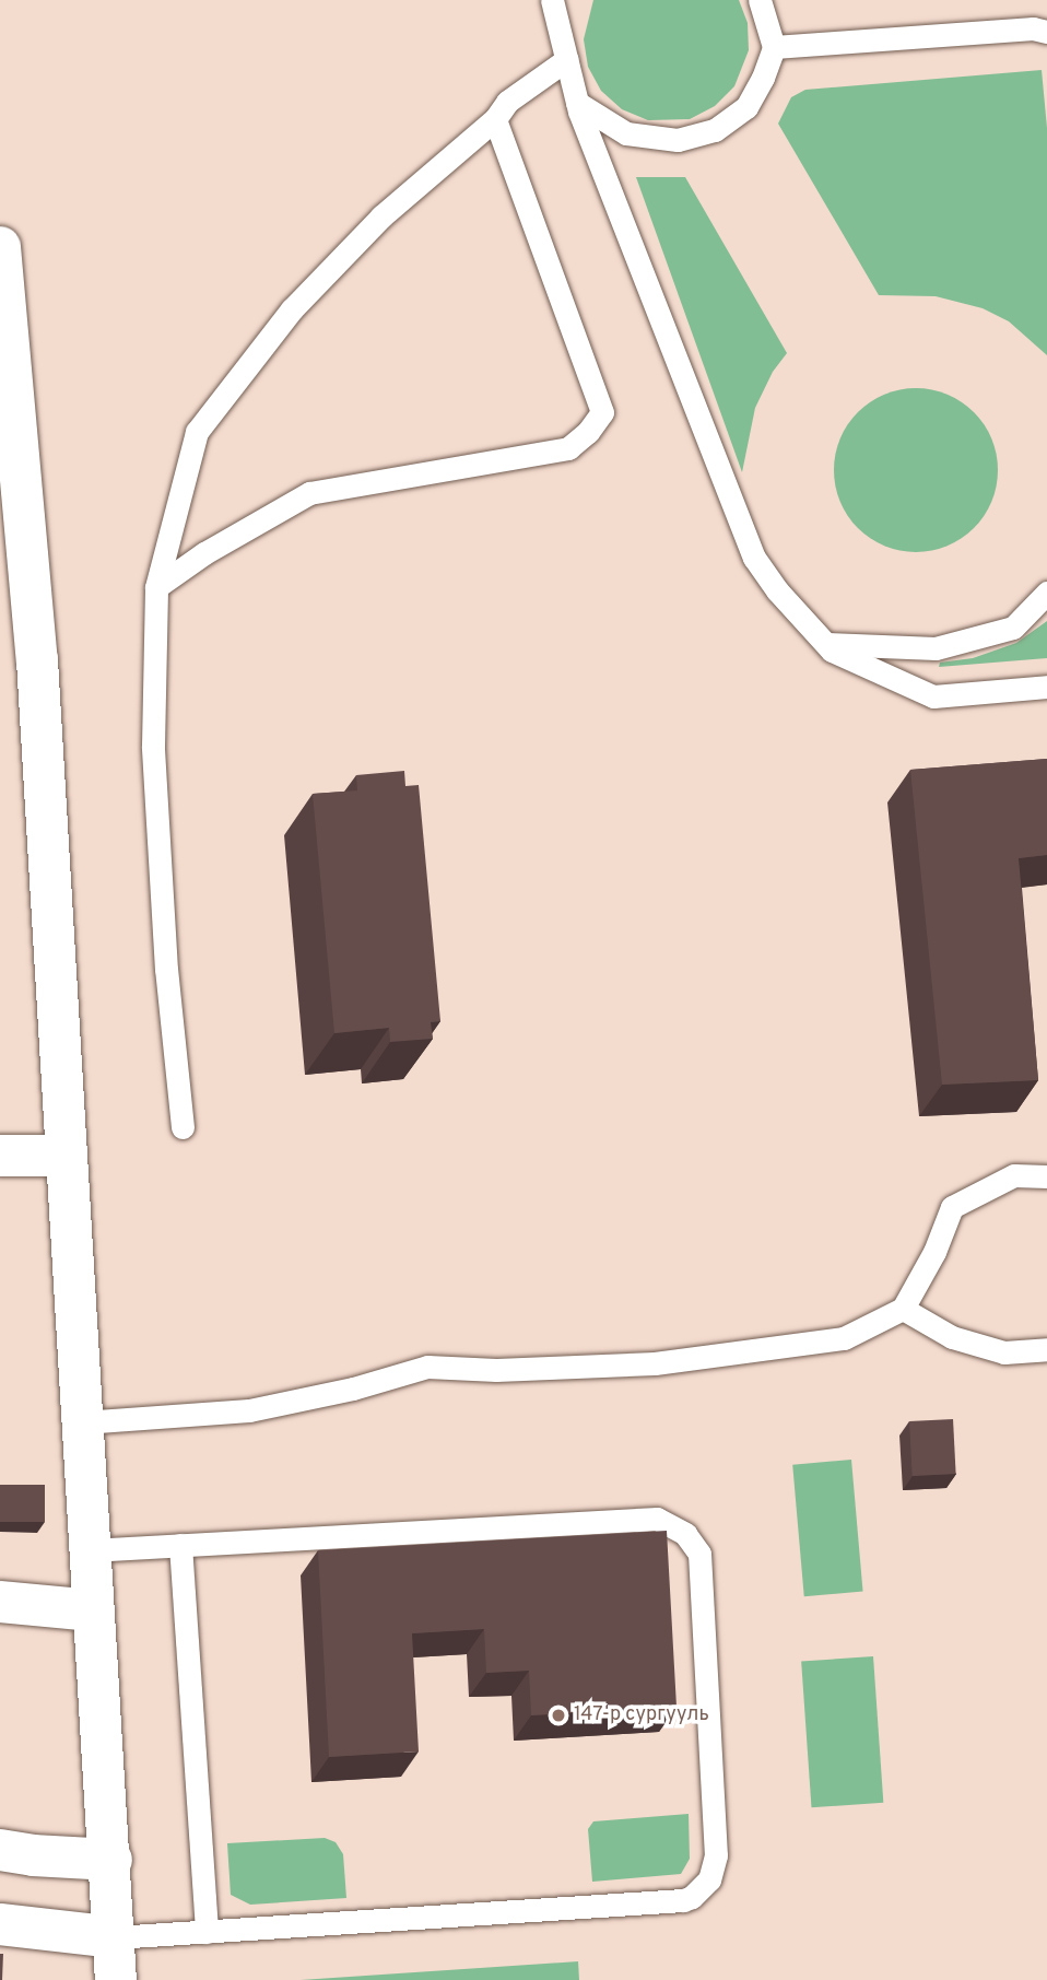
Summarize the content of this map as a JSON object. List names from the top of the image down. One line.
{"places":["147-р сургууль"]}
